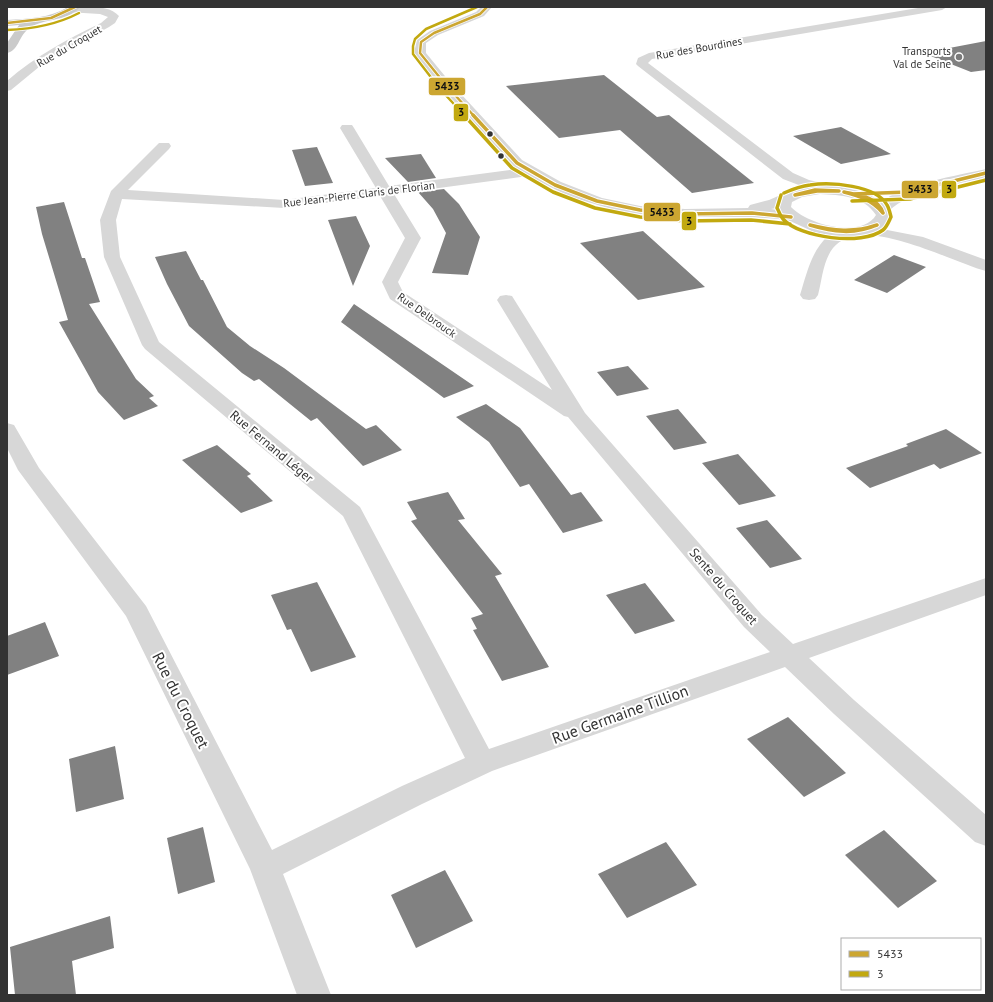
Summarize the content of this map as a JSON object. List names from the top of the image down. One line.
{"streets":{"street":["Rue du Croquet","Rue des Bourdines","Rue Jean-Pierre Claris de Florian","Rue Delbrouck","Rue Fernand Léger","Sente du Croquet","Rue Germaine Tillion"]},"crossings":[["Rue du Croquet","Rue Germaine Tillion"],["Rue Jean-Pierre Claris de Florian","Rue Delbrouck"],["Rue Jean-Pierre Claris de Florian","Rue Fernand Léger"],["Rue Delbrouck","Sente du Croquet"],["Rue Fernand Léger","Rue Germaine Tillion"],["Sente du Croquet","Rue Germaine Tillion"]],"places":["Transports Val de Seine"],"lines":["transit line 5433","transit line 3"],"legend":["5433","3"]}
